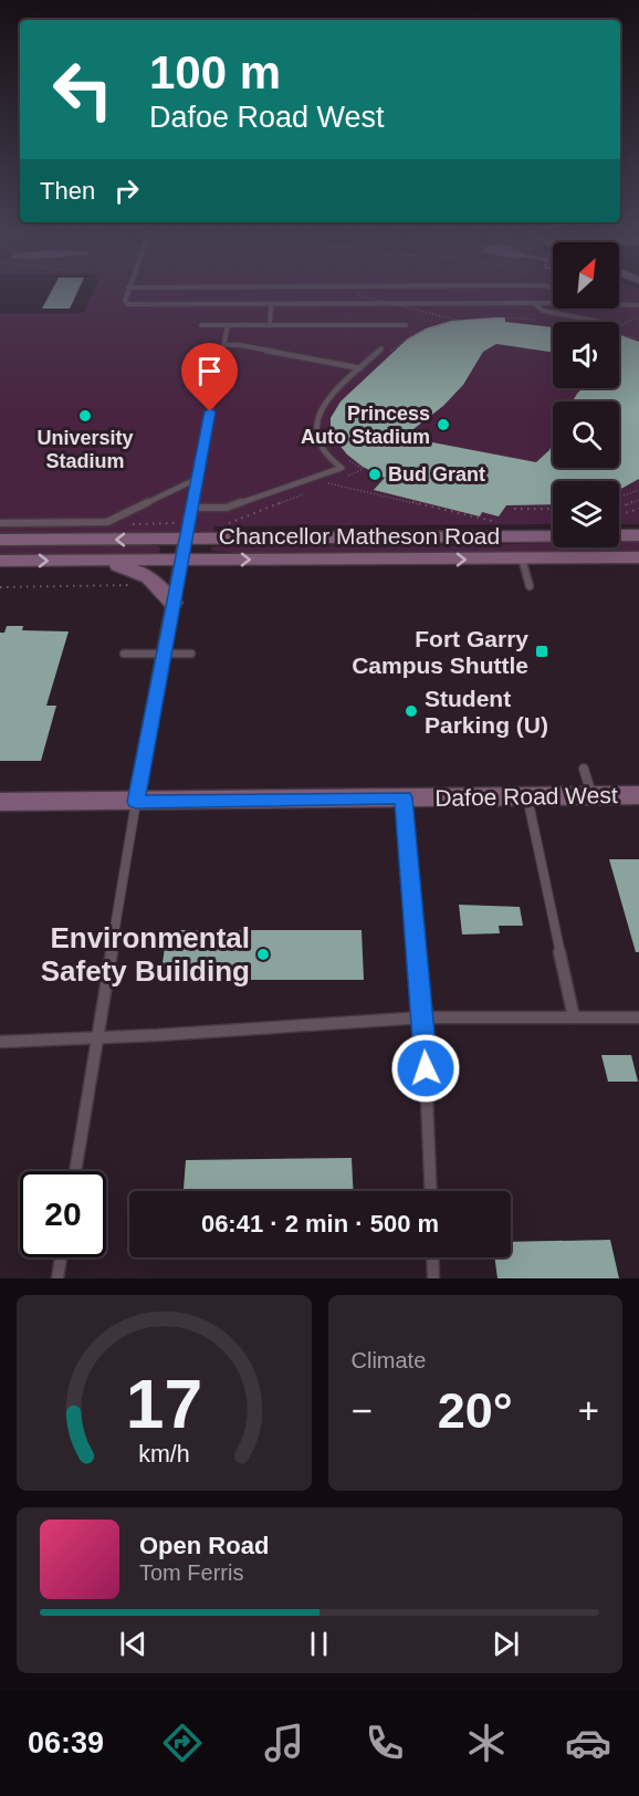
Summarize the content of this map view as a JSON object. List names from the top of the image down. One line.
{"streets":{"main road":["Chancellor Matheson Road","Dafoe Road West"]},"places":{"other":["University Stadium","Princess Auto Stadium","Bud Grant","Student Parking (U)","Environmental Safety Building"],"transit":["Fort Garry Campus Shuttle"]},"north":"top right","page":{"turn":["100 m","Dafoe Road West"],"then":"Then","limit":"20","trip":"06:41 · 2 min · 500 m","tile":"Climate","heat":["−","20°","+"],"song":["Open Road","Tom Ferris"],"tabs":"06:39","gauge":["17","km/h"]}}
